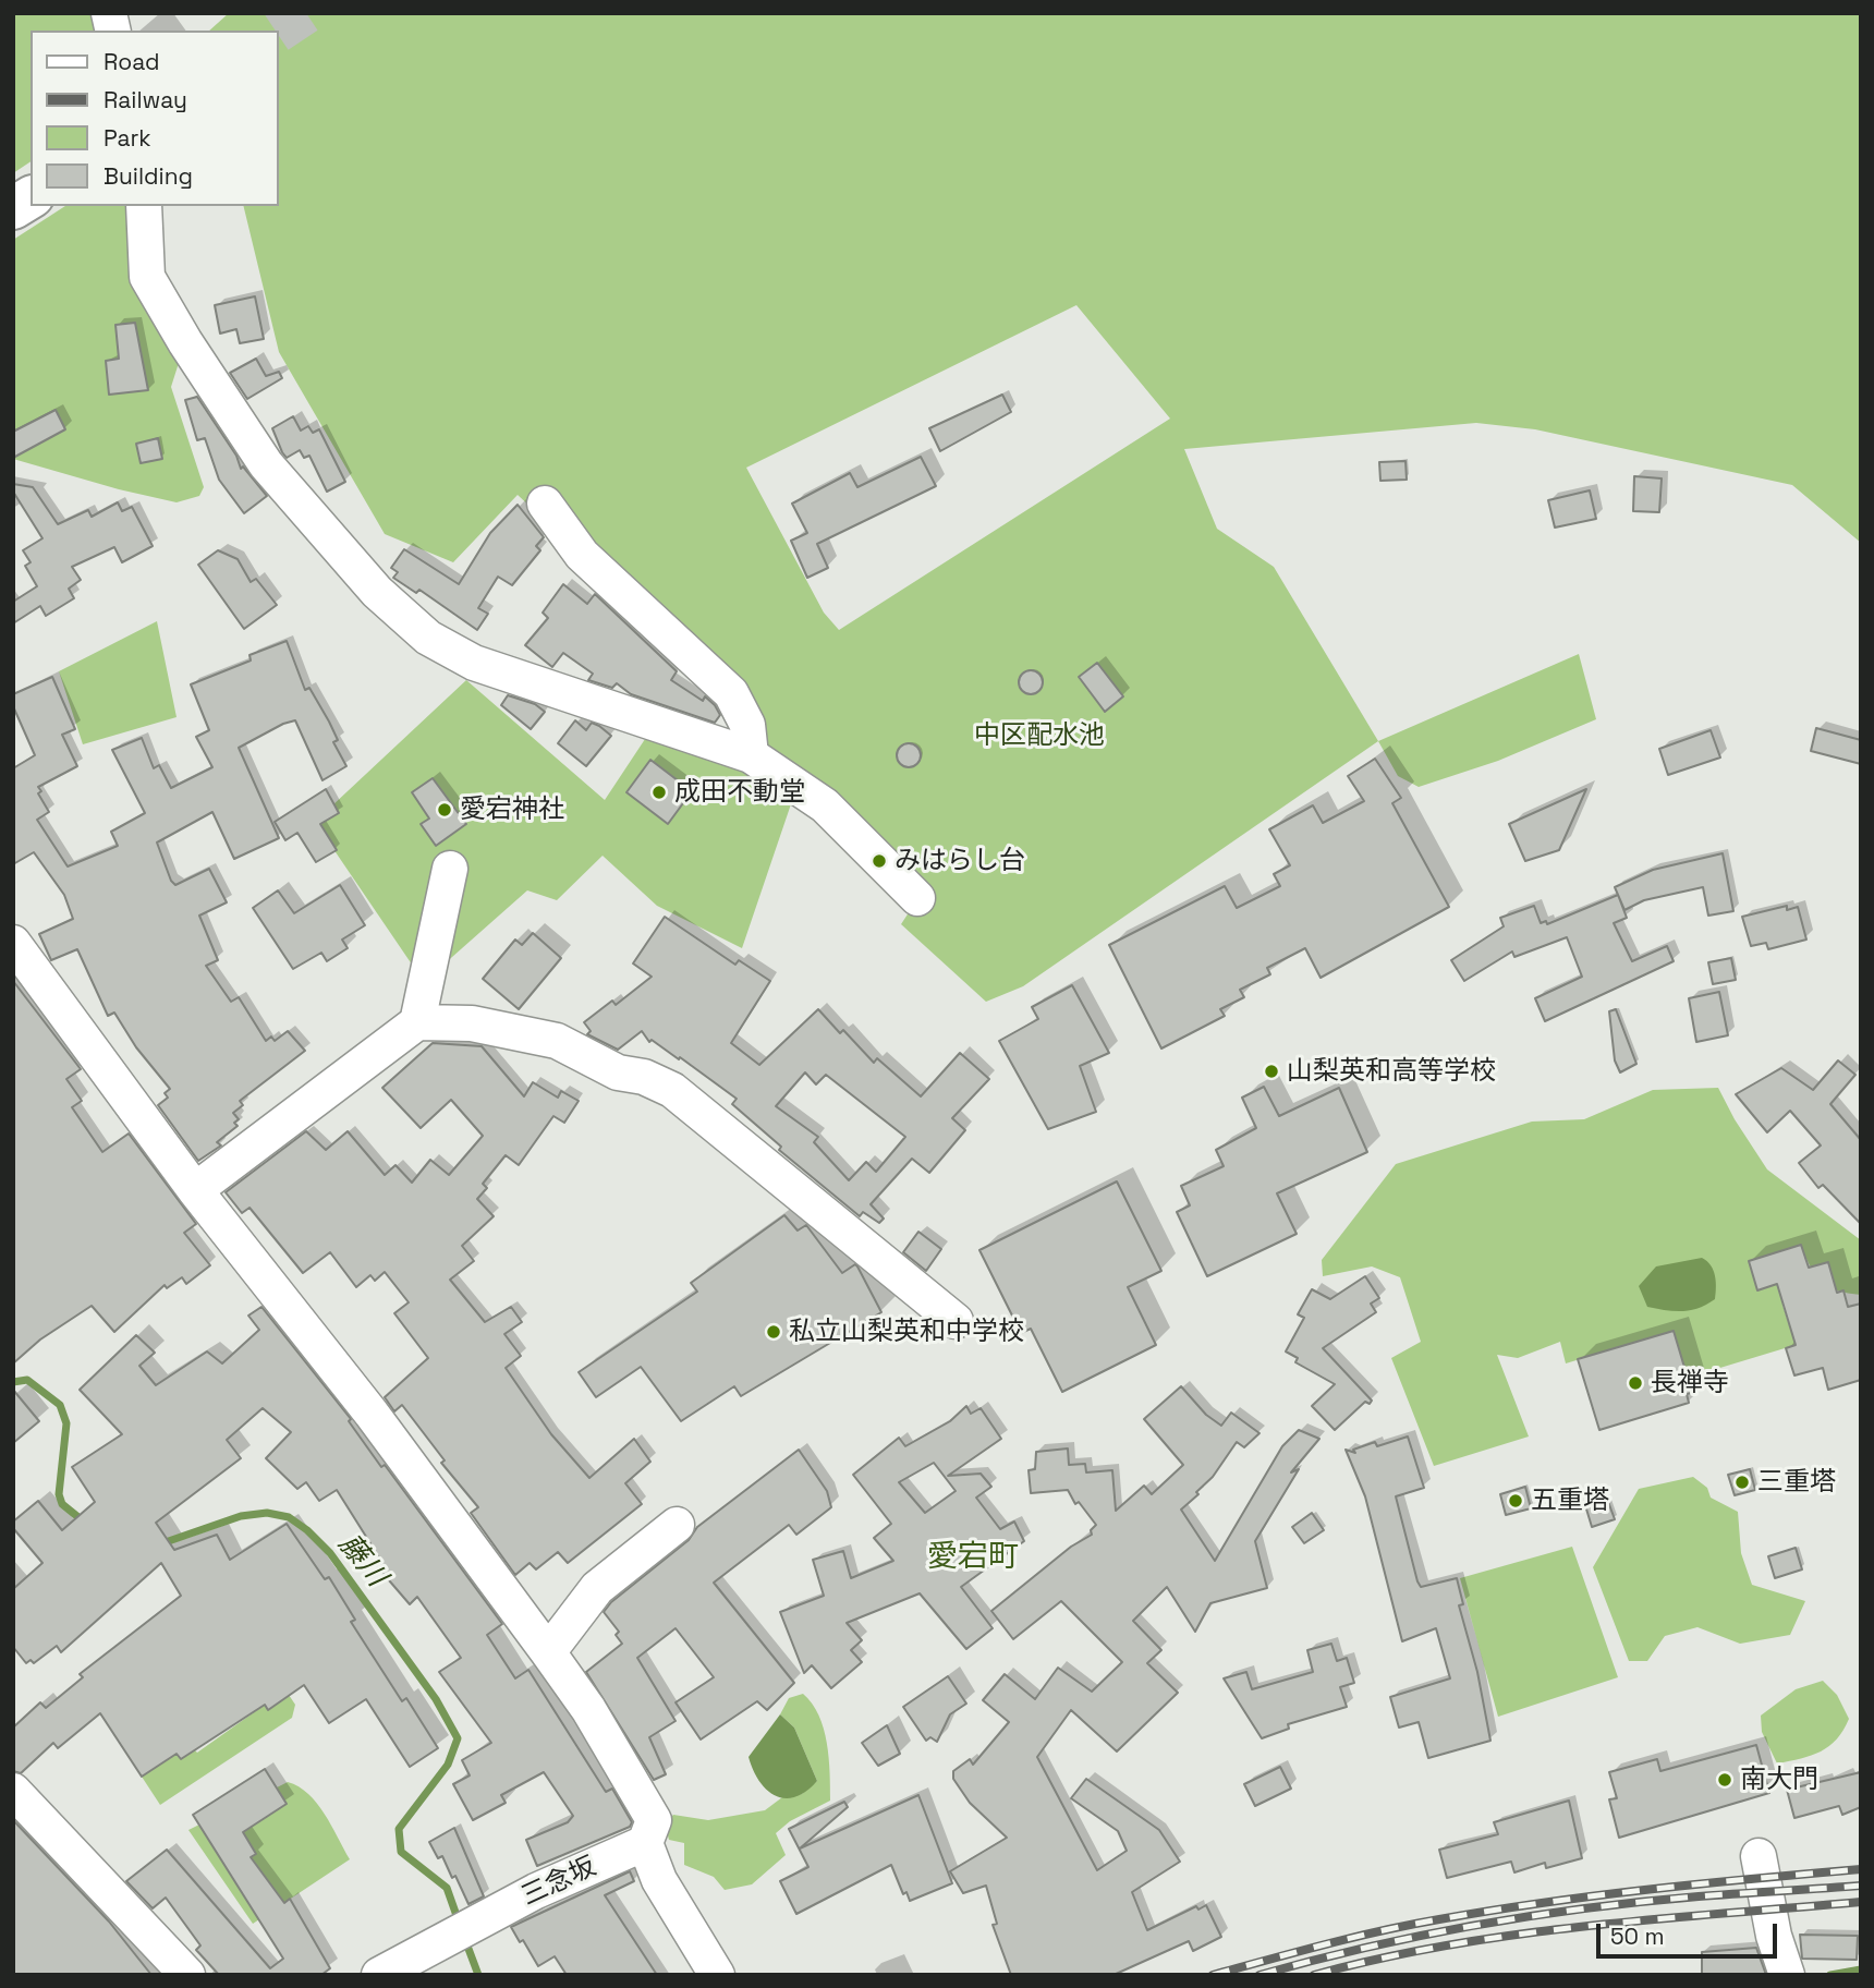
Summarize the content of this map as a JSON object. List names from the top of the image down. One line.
{"streets":{"street":["三念坂"]},"districts":["愛宕町"],"water":["藤川"],"parks":["中区配水池"],"places":["成田不動堂","愛宕神社","みはらし台","山梨英和高等学校","私立山梨英和中学校","長禅寺","三重塔","五重塔","南大門"],"legend":["Road","Railway","Park","Building"],"scale_bar":"50 m"}
